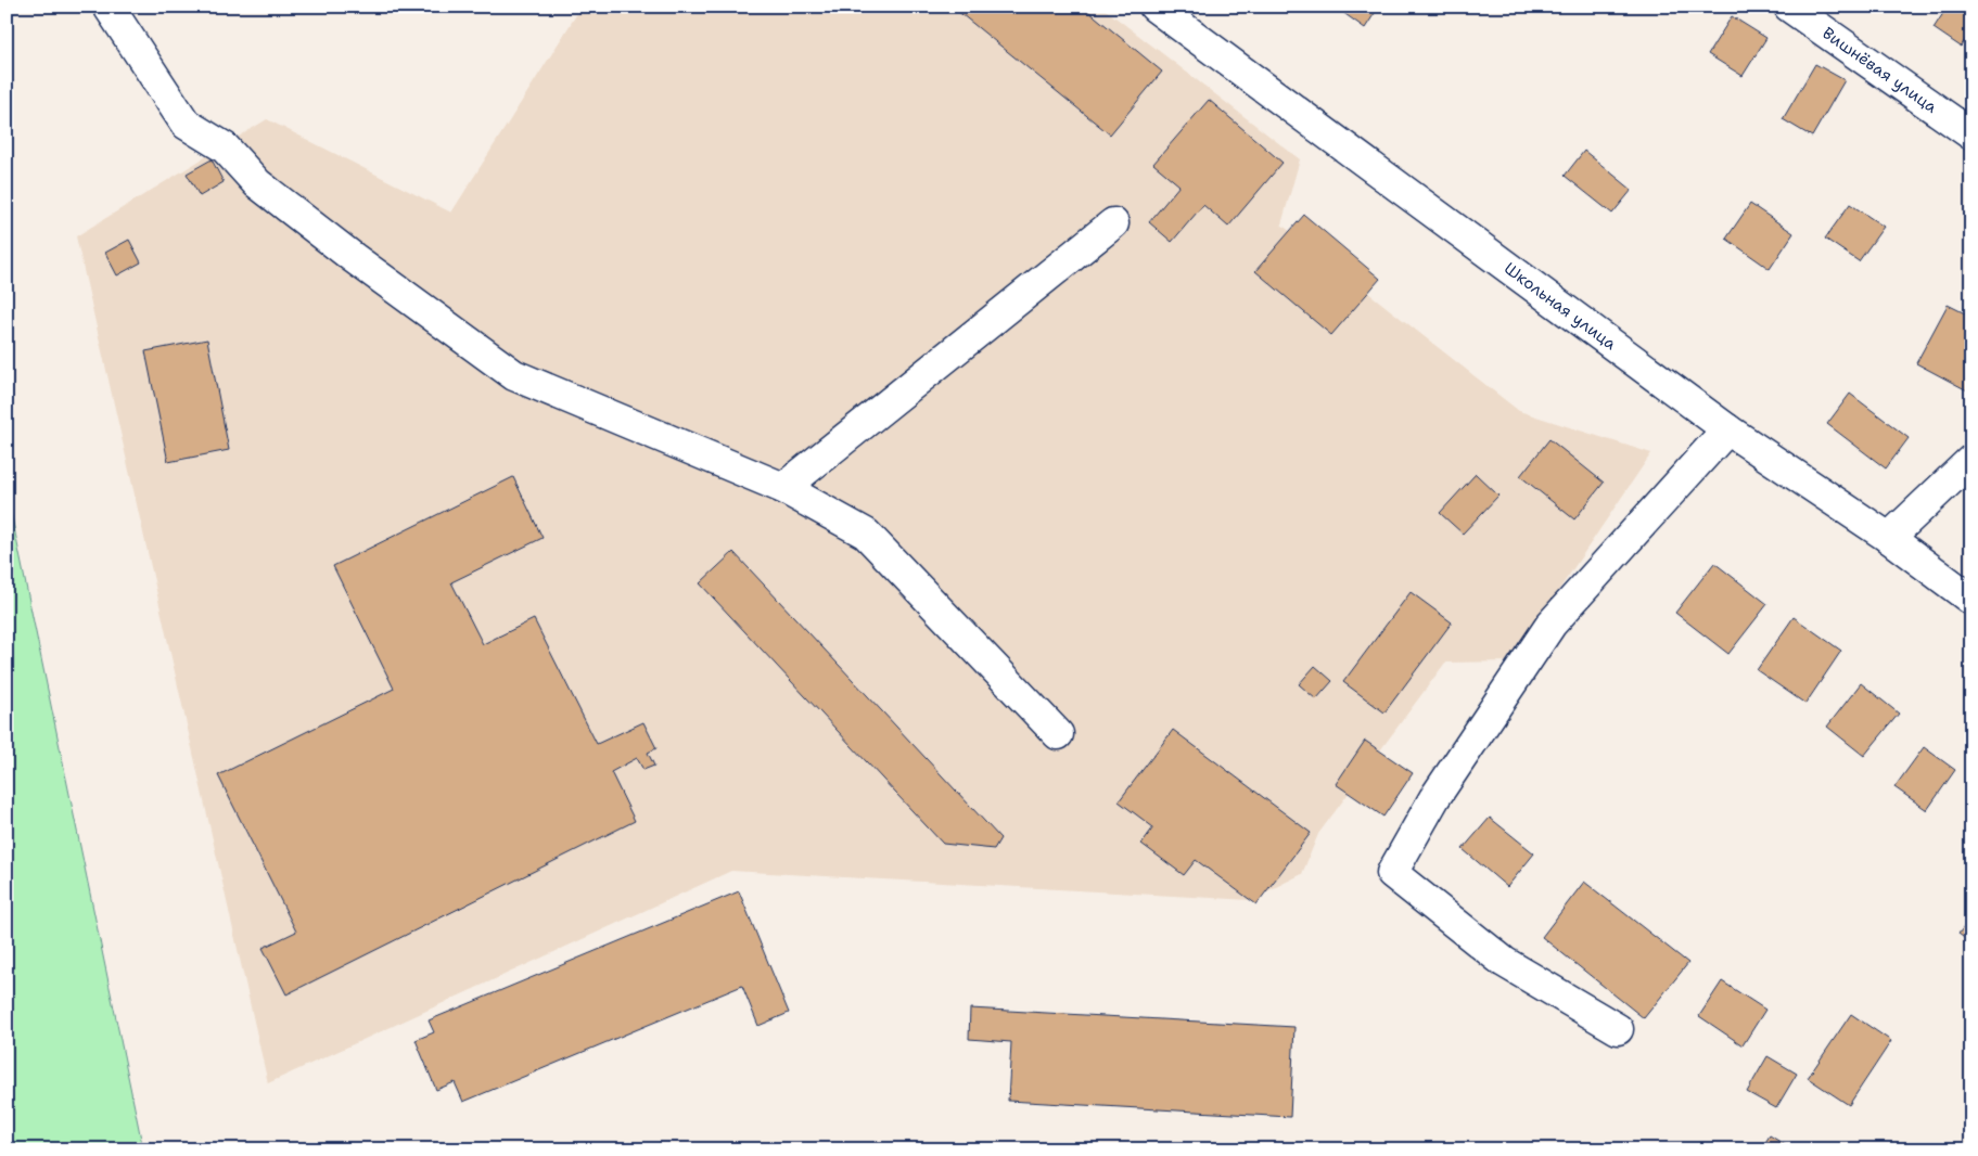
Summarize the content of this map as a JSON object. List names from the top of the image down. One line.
{"streets":{"street":["Вишнёвая улица","Школьная улица"]}}
